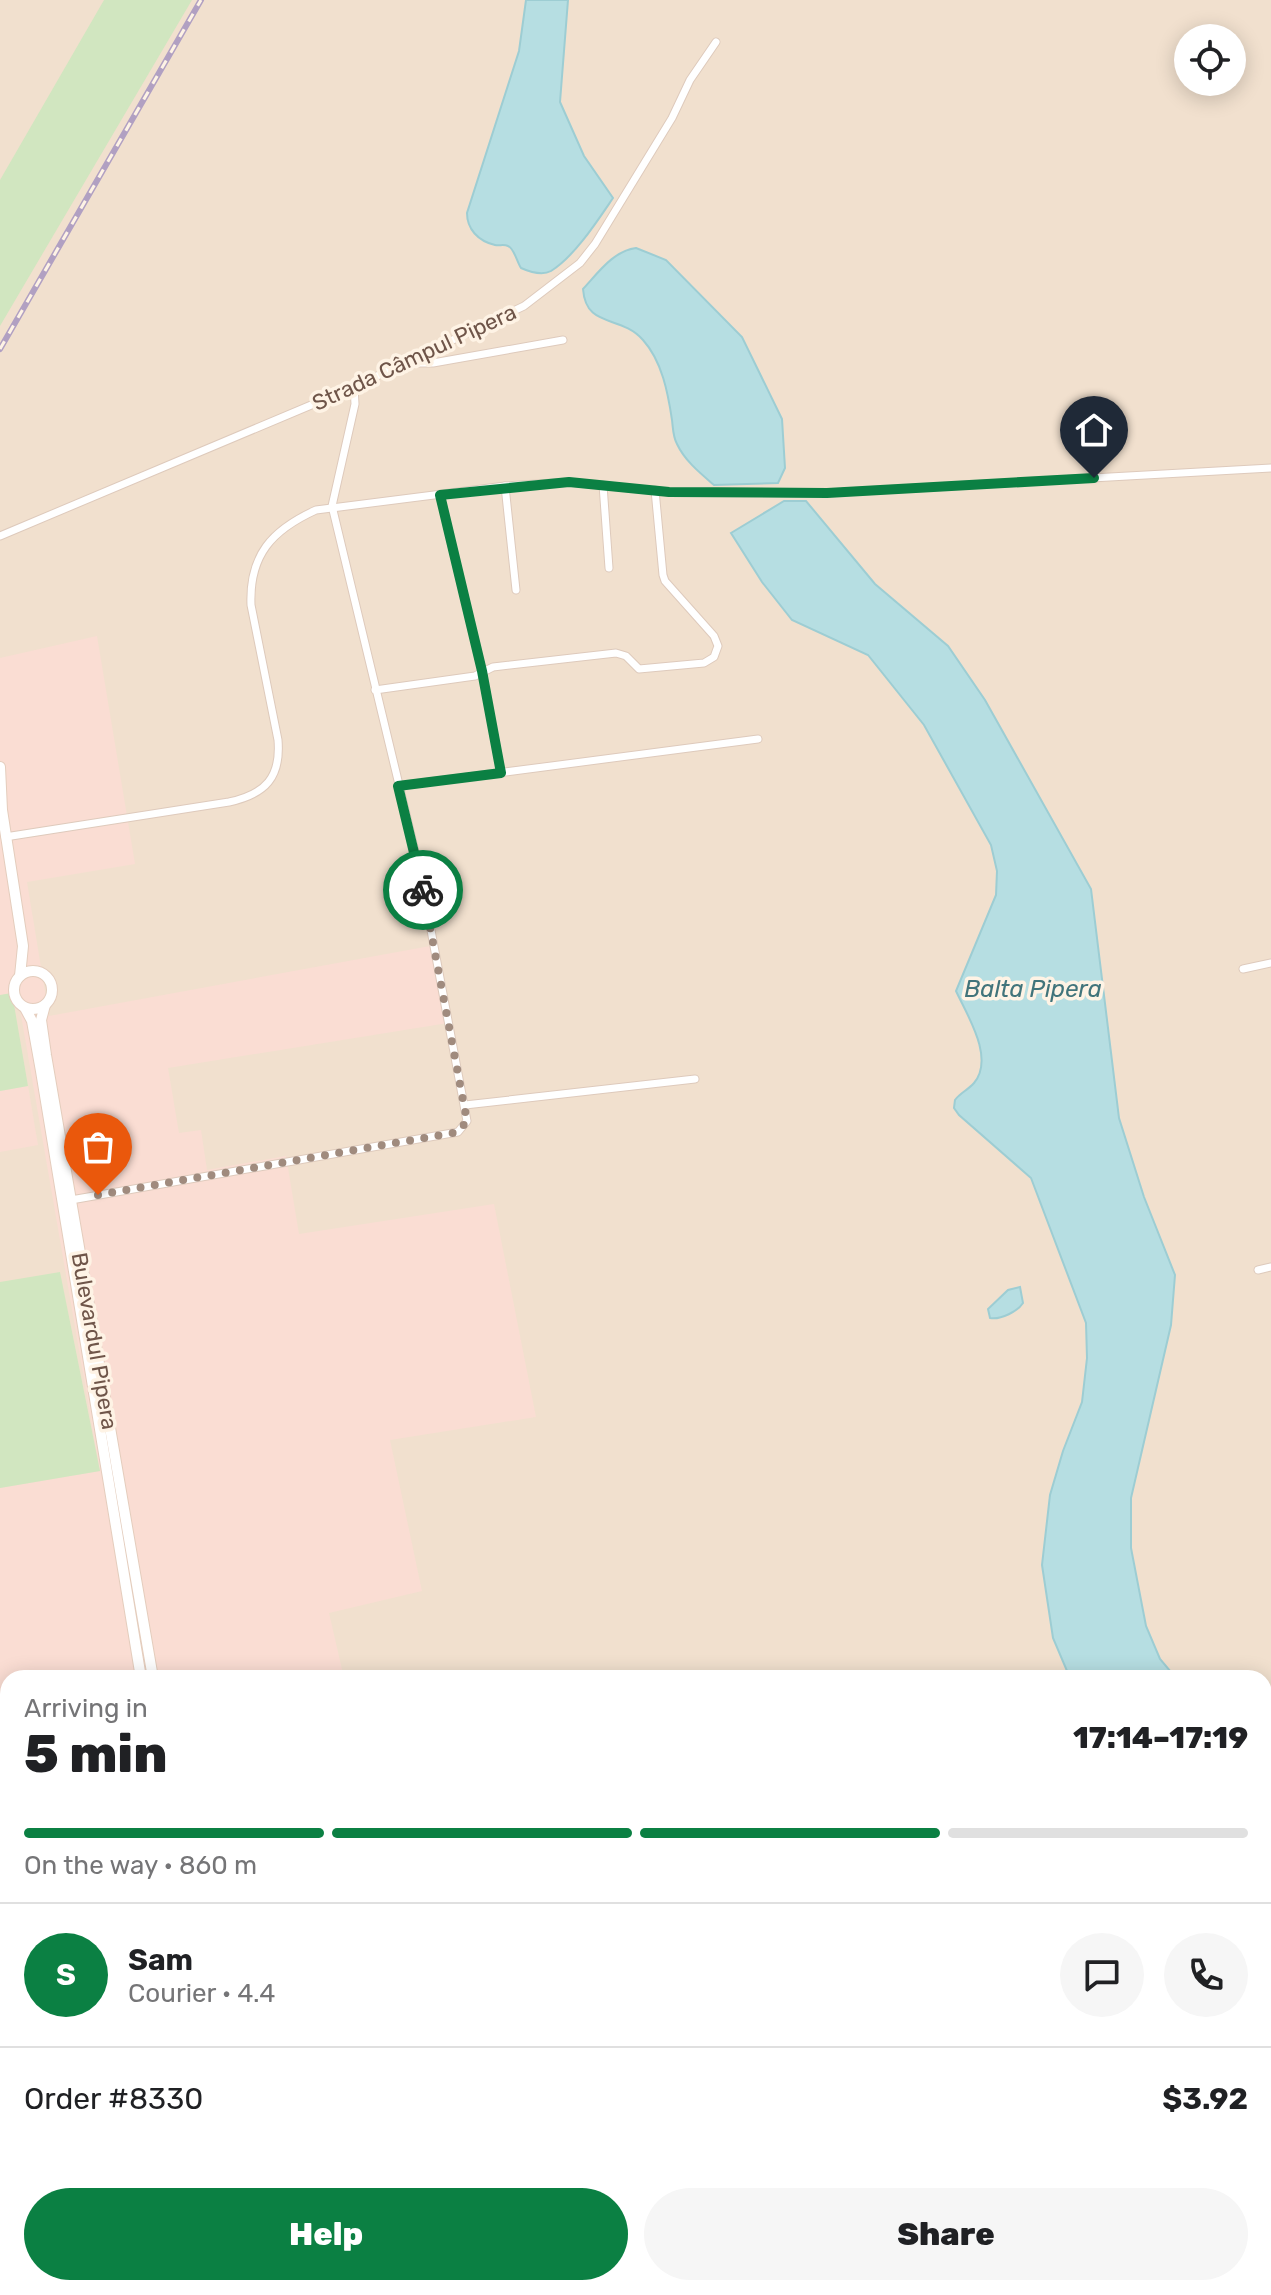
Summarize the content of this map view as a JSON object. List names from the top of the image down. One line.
{"streets":{"main road":["Bulevardul Pipera"],"street":["Strada Câmpul Pipera"]},"water":["Balta Pipera"],"page":{"heading":["5 min","Arriving in","17:14–17:19"],"panel":["Sam","Courier · 4.4","Order #8330","$3.92"],"bar":"On the way · 860 m","round":"S","buttons":["Help","Share"]}}
